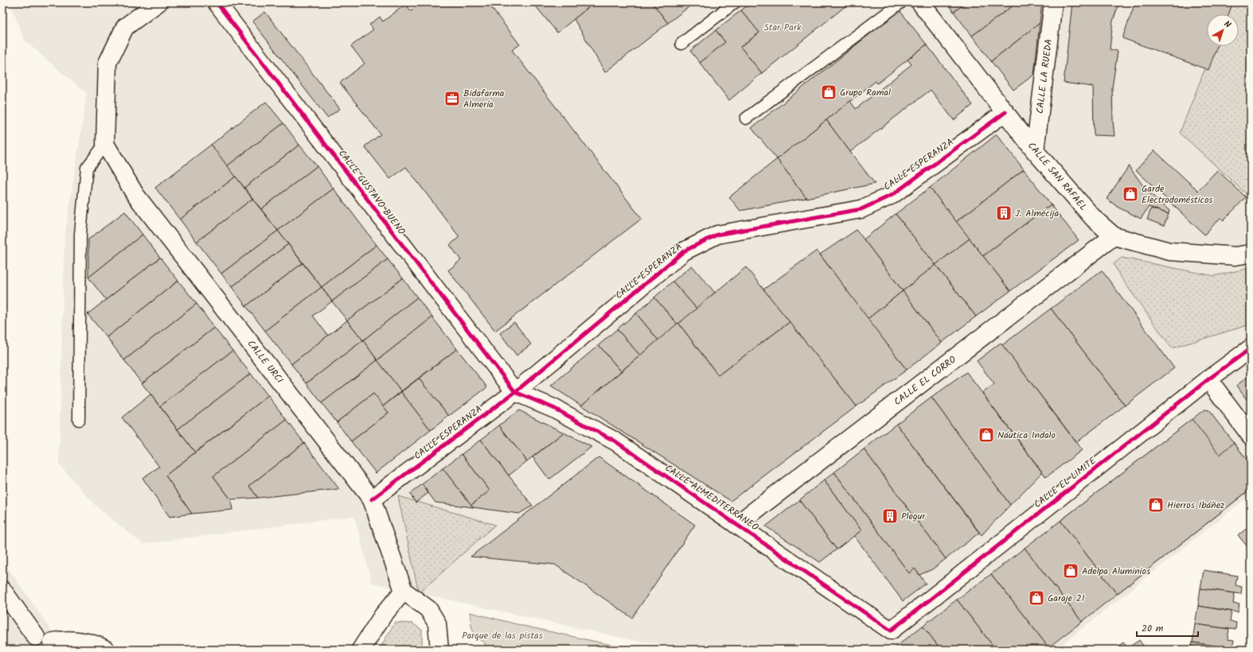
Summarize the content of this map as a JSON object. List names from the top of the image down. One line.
{"streets":{"street":["CALLE LA RUEDA","CALLE ESPERANZA","CALLE SAN RAFAEL","CALLE GUSTAVO BUENO","CALLE URCI","CALLE EL CORRO","CALLE EL LIMITE","CALLE ALMEDITERRANEO"]},"crossings":[["CALLE LA RUEDA","CALLE SAN RAFAEL"],["CALLE ESPERANZA","CALLE SAN RAFAEL"],["CALLE ESPERANZA","CALLE GUSTAVO BUENO"],["CALLE ESPERANZA","CALLE URCI"],["CALLE ESPERANZA","CALLE ALMEDITERRANEO"],["CALLE SAN RAFAEL","CALLE EL CORRO"],["CALLE GUSTAVO BUENO","CALLE ALMEDITERRANEO"],["CALLE EL CORRO","CALLE ALMEDITERRANEO"],["CALLE EL LIMITE","CALLE ALMEDITERRANEO"]],"parks":["Star Park","Parque de las pistas"],"places":{"shop":["Grupo Ramal","Garde Electrodomésticos","Náutica Indalo","Hierros Ibáñez","Adelpa Aluminios","Garaje 21"],"office":["Bidafarma Almería"],"building":["J. Almécija","Plegur"]},"scale_bar":"20 m","north":"top right"}
